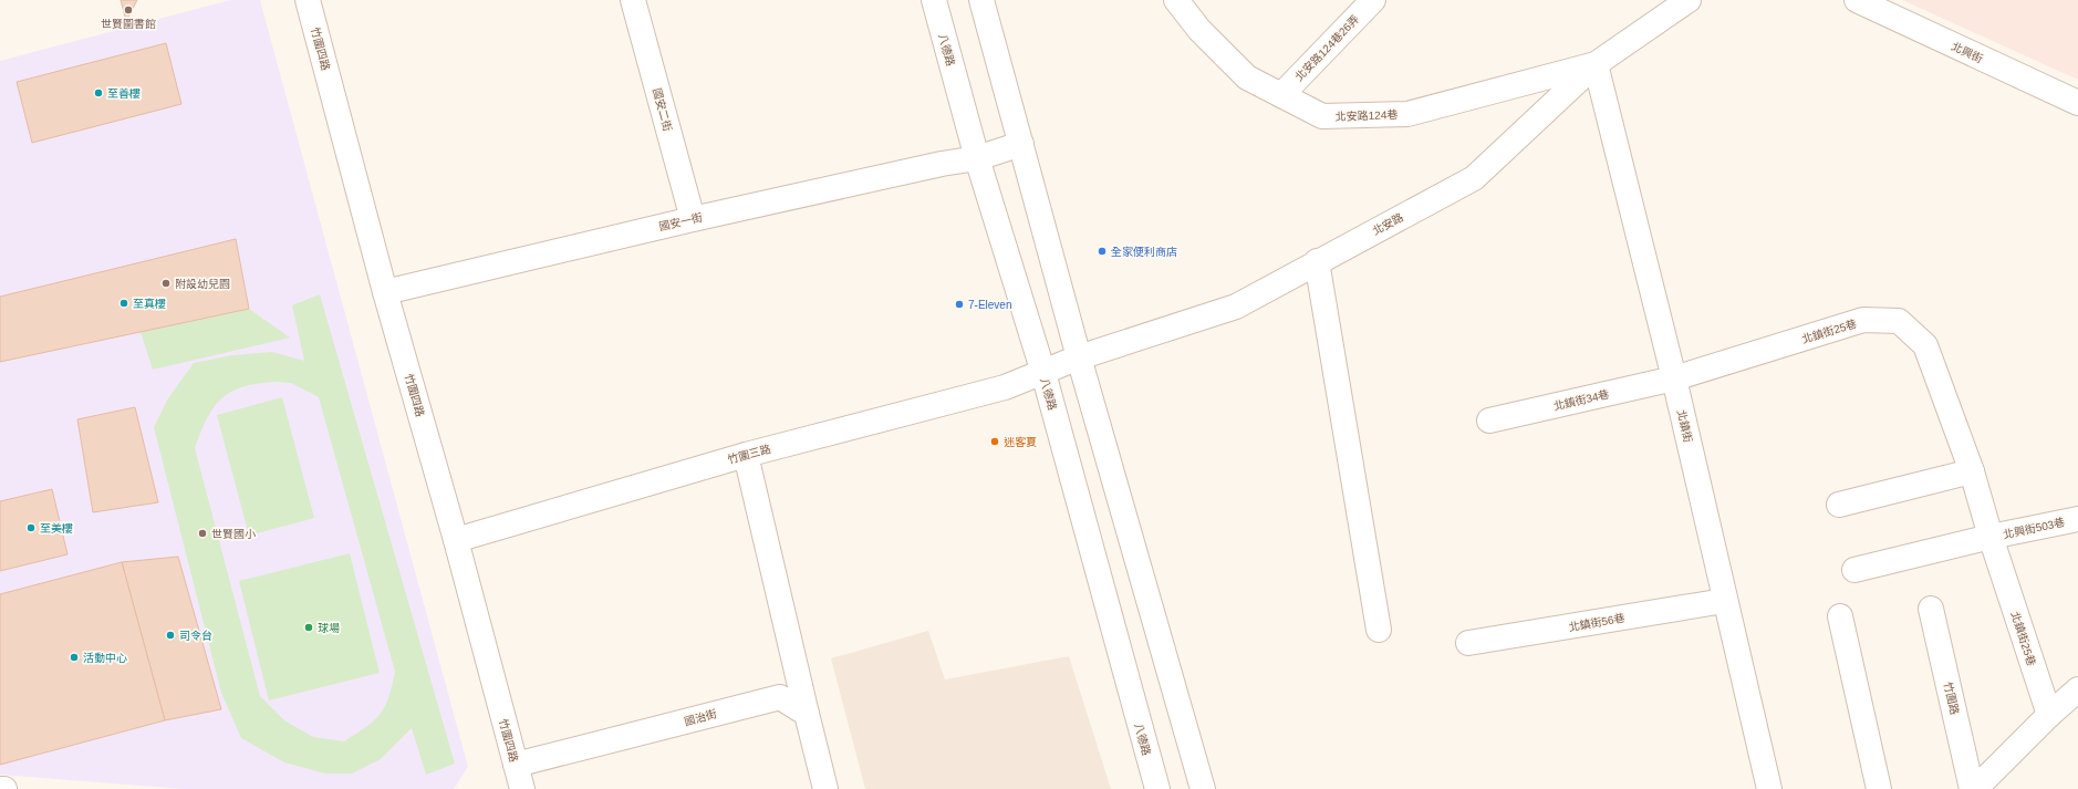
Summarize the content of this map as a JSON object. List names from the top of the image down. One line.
{"streets":{"street":["北安路124巷26弄","竹圍四路","八德路","北興街","國安二街","北安路124巷","國安一街","北安路","北鎮街25巷","北鎮街34巷","北鎮街","竹圍三路","北興街503巷","北鎮街56巷","竹圍路","國治街"]},"crossings":[["北安路124巷26弄","北安路124巷"],["竹圍四路","國安一街"],["竹圍四路","竹圍三路"],["竹圍四路","國治街"],["八德路","國安一街"],["八德路","北安路"],["八德路","竹圍三路"],["國安二街","國安一街"],["北安路124巷","北安路"],["北安路124巷","北鎮街"],["北安路","北鎮街"],["北安路","竹圍三路"],["北鎮街25巷","北鎮街34巷"],["北鎮街25巷","北鎮街"],["北鎮街25巷","北興街503巷"],["北鎮街25巷","竹圍路"],["北鎮街34巷","北鎮街"],["北鎮街","北鎮街56巷"]],"places":["世賢圖書館","至善樓","全家便利商店","附設幼兒園","至真樓","7-Eleven","迷客夏","至美樓","世賢國小","球場","司令台","活動中心"]}
